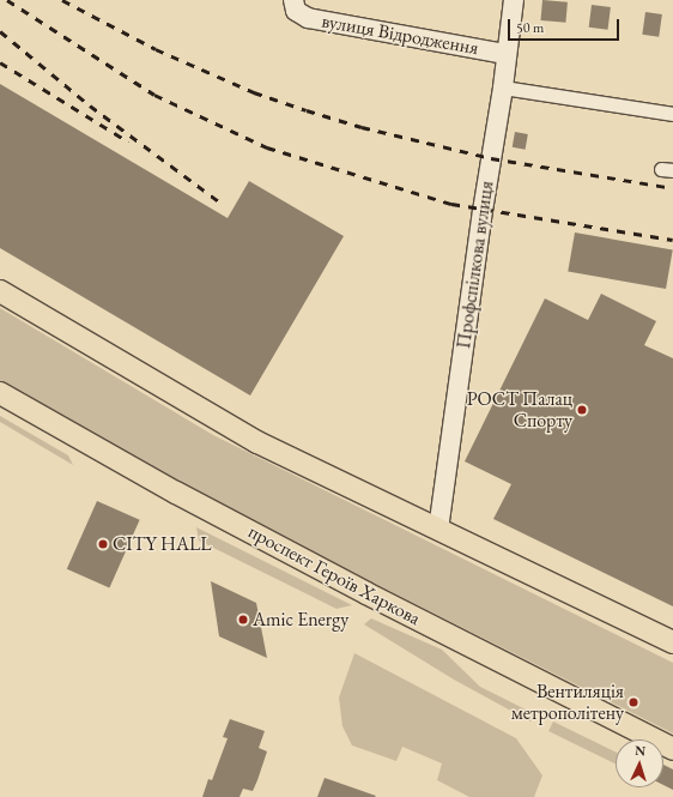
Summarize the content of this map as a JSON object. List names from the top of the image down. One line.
{"streets":{"main road":["проспект Героїв Харкова"],"street":["вулиця Відродження","Профспілкова вулиця"]},"crossings":[["вулиця Відродження","Профспілкова вулиця"]],"places":["РОСТ Палац Спорту","CITY HALL","Amic Energy","Вентиляція метрополітену"],"scale_bar":"50 m","north":"top"}
